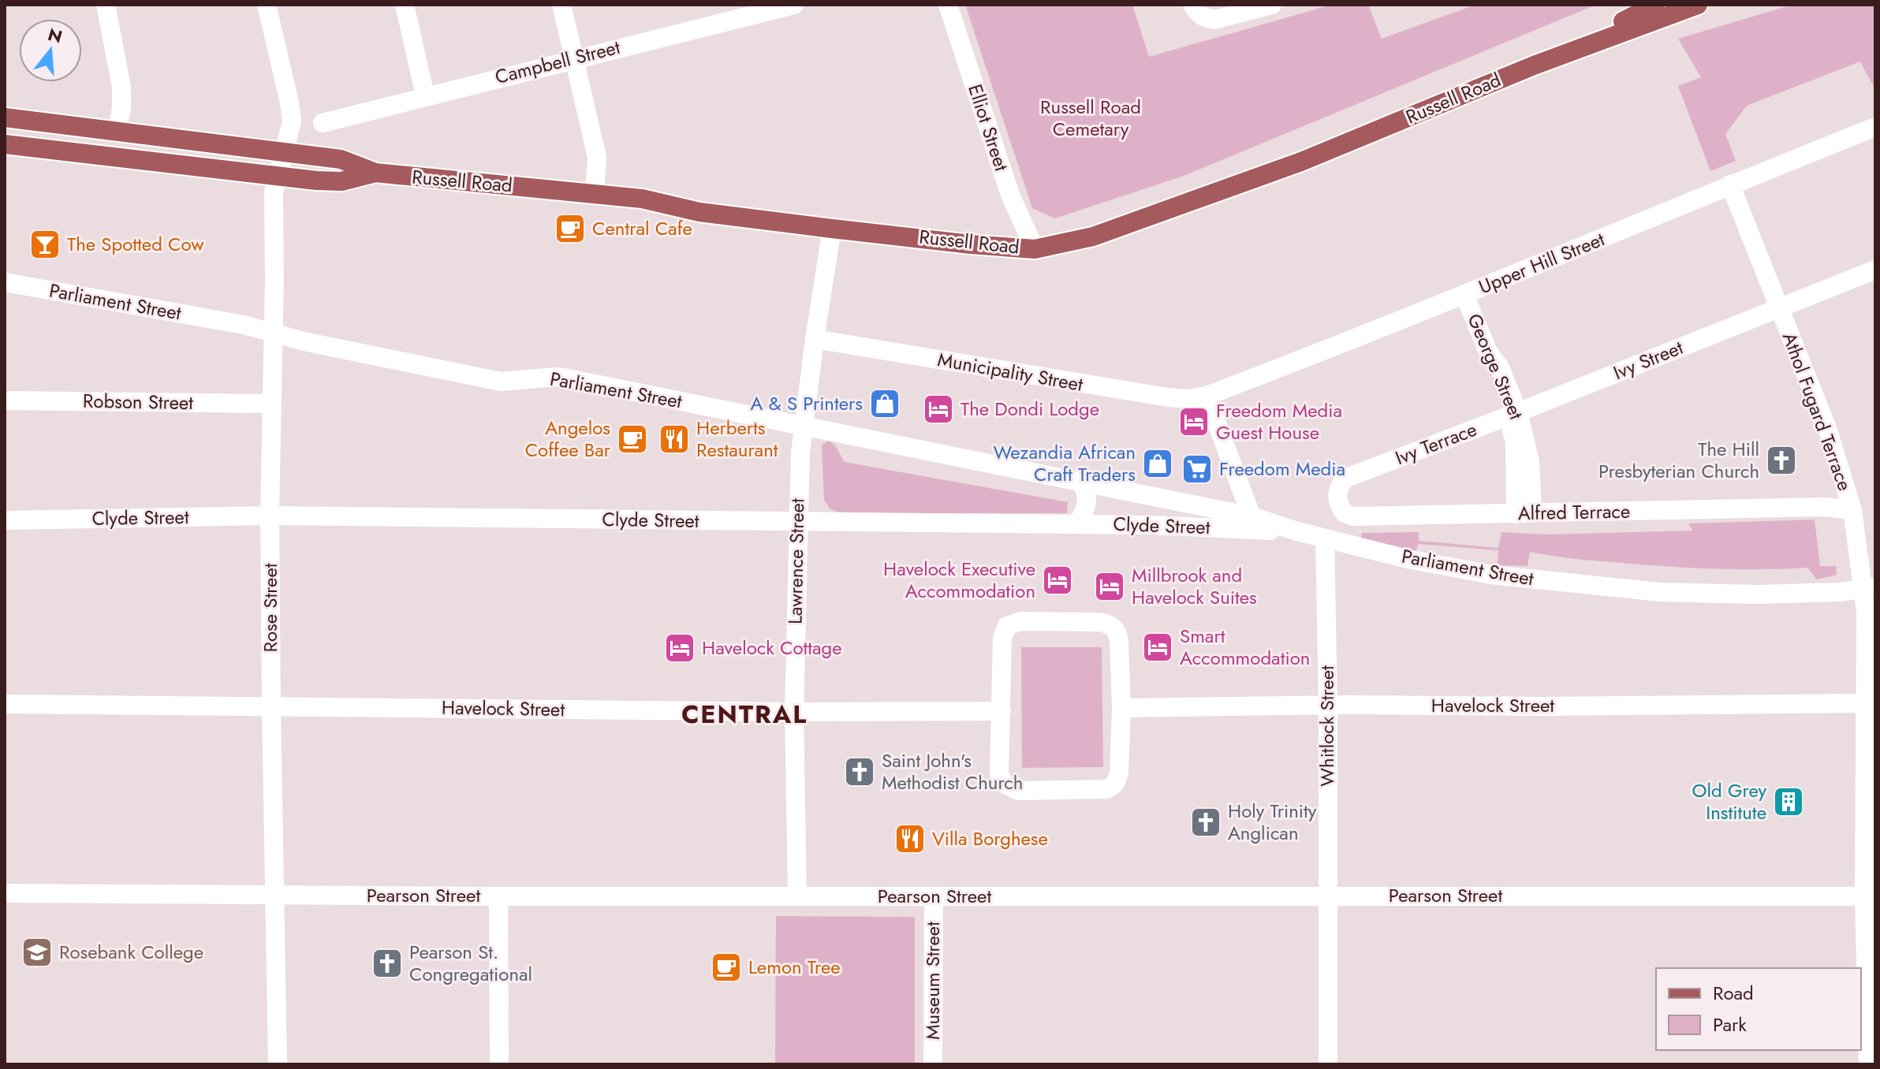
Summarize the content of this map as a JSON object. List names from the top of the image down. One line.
{"streets":{"main road":["Russell Road"],"street":["Campbell Street","Elliot Street","Upper Hill Street","Parliament Street","Ivy Street","George Street","Municipality Street","Robson Street","Athol Fugard Terrace","Ivy Terrace","Alfred Terrace","Clyde Street","Lawrence Street","Rose Street","Havelock Street","Whitlock Street","Pearson Street","Museum Street"]},"crossings":[["Russell Road","Elliot Street"],["Russell Road","Lawrence Street"],["Russell Road","Rose Street"],["Upper Hill Street","George Street"],["Upper Hill Street","Municipality Street"],["Upper Hill Street","Athol Fugard Terrace"],["Parliament Street","Athol Fugard Terrace"],["Parliament Street","Clyde Street"],["Parliament Street","Lawrence Street"],["Parliament Street","Rose Street"],["Parliament Street","Whitlock Street"],["Ivy Street","George Street"],["Ivy Street","Athol Fugard Terrace"],["Ivy Street","Ivy Terrace"],["George Street","Ivy Terrace"],["George Street","Alfred Terrace"],["Municipality Street","Lawrence Street"],["Robson Street","Rose Street"],["Athol Fugard Terrace","Alfred Terrace"],["Athol Fugard Terrace","Havelock Street"],["Athol Fugard Terrace","Pearson Street"],["Ivy Terrace","Alfred Terrace"],["Clyde Street","Lawrence Street"],["Clyde Street","Rose Street"],["Lawrence Street","Havelock Street"],["Lawrence Street","Pearson Street"],["Rose Street","Havelock Street"],["Rose Street","Pearson Street"],["Havelock Street","Whitlock Street"],["Whitlock Street","Pearson Street"],["Pearson Street","Museum Street"]],"districts":["CENTRAL"],"parks":["Russell Road Cemetary"],"places":{"cafe":["Central Cafe","Angelos Coffee Bar","Lemon Tree"],"bar":["The Spotted Cow"],"shop":["A & S Printers","Wezandia African Craft Traders"],"hotel":["The Dondi Lodge","Freedom Media Guest House","Havelock Executive Accommodation","Millbrook and Havelock Suites","Smart Accommodation","Havelock Cottage"],"restaurant":["Herberts Restaurant","Villa Borghese"],"church":["The Hill Presbyterian Church","Saint John's Methodist Church","Holy Trinity Anglican","Pearson St. Congregational"],"supermarket":["Freedom Media"],"building":["Old Grey Institute"],"school or university":["Rosebank College"]},"legend":["Road","Park"],"north":"top"}
